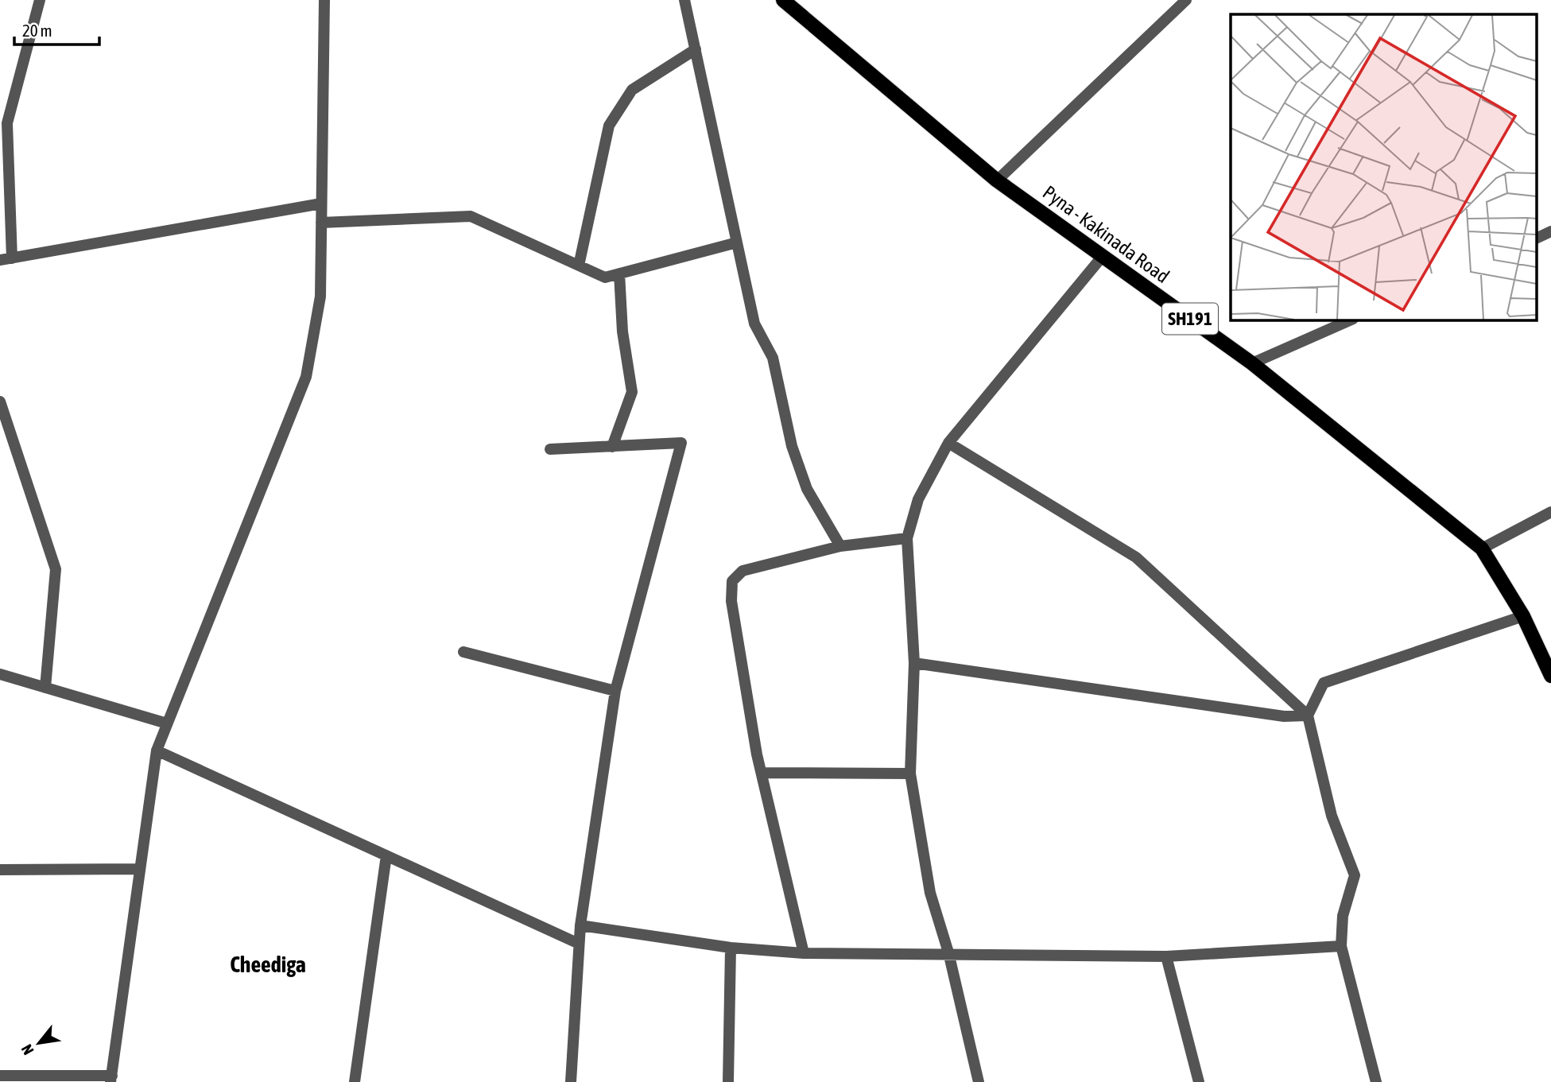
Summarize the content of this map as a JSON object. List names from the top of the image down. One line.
{"streets":{"main road":["Pyna - Kakinada Road","SH191"]},"districts":["Cheediga"],"scale_bar":"20 m","north":"bottom left"}
